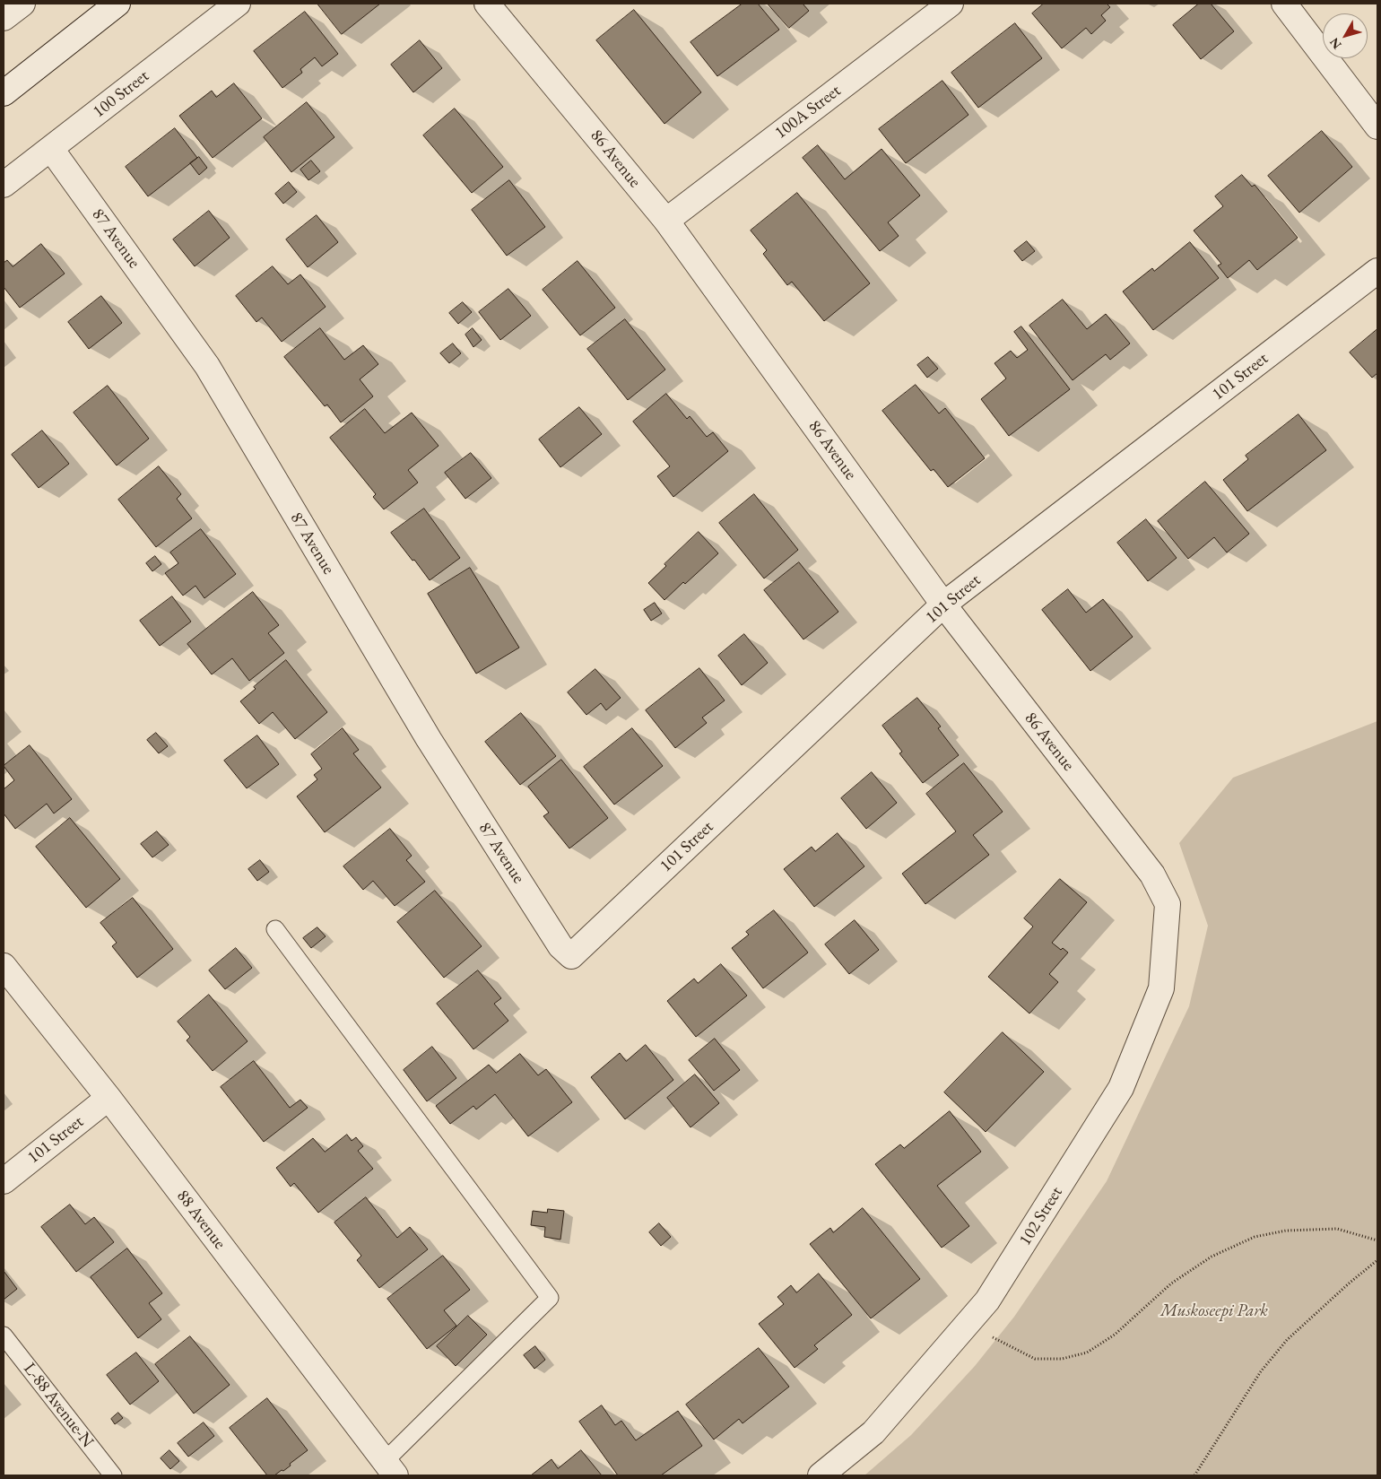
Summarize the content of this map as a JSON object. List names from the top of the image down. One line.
{"streets":{"street":["100 Street","100A Street","86 Avenue","87 Avenue","101 Street","102 Street","88 Avenue"],"lane":["L-88 Avenue-N"]},"crossings":[["100 Street","87 Avenue"],["100A Street","86 Avenue"],["86 Avenue","101 Street"],["86 Avenue","102 Street"],["87 Avenue","101 Street"],["101 Street","88 Avenue"]],"parks":["Muskoseepi Park"],"north":"bottom left"}
